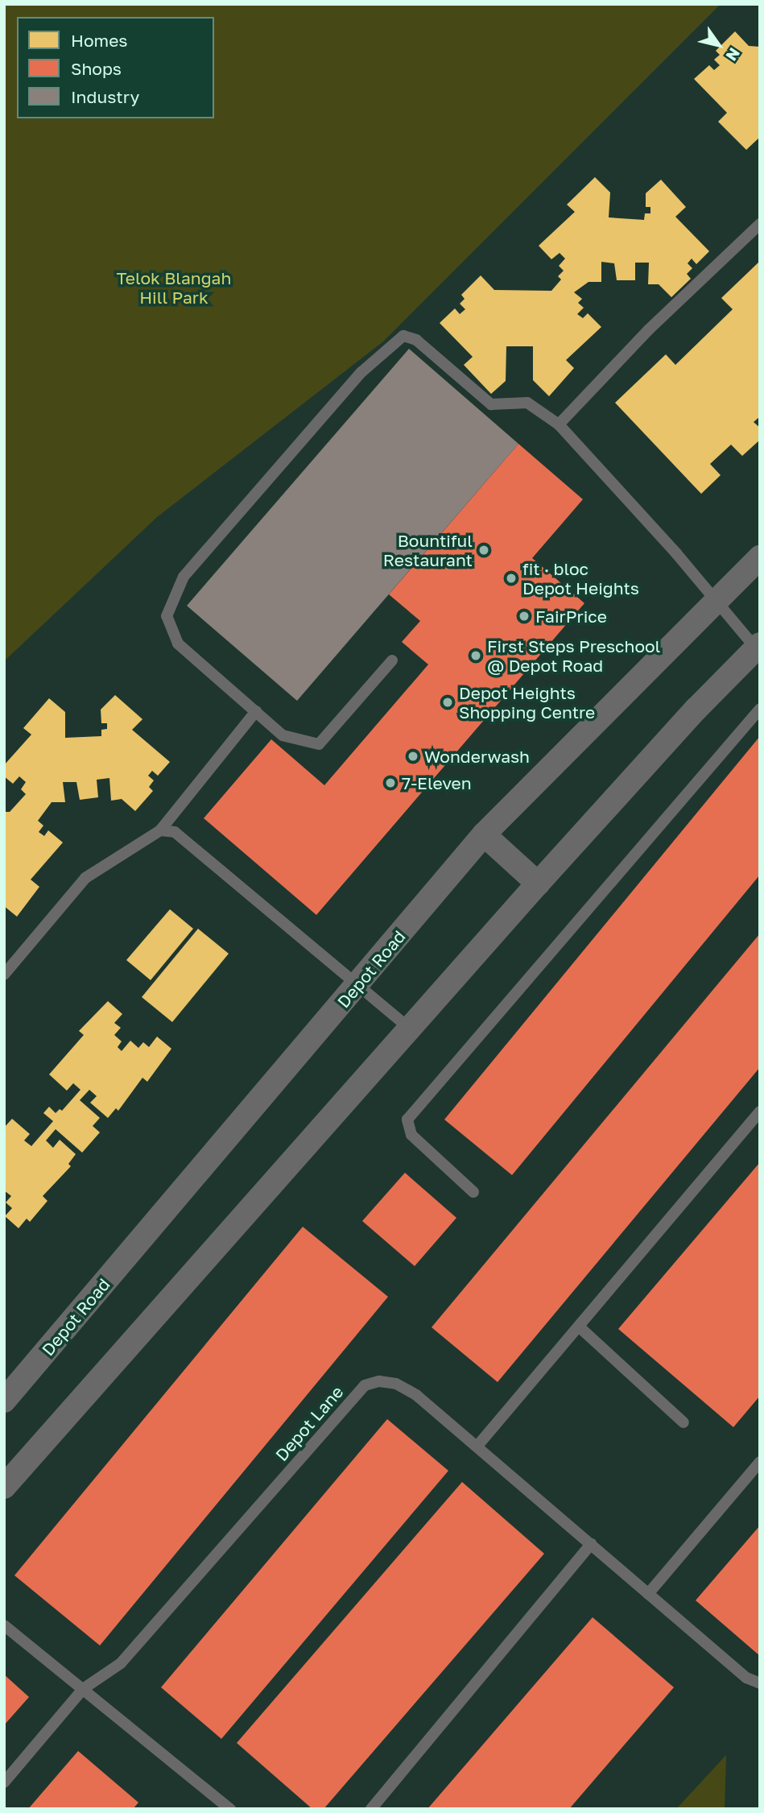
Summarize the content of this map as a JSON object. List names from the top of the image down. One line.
{"streets":{"street":["Depot Road"],"lane":["Depot Lane"]},"parks":["Telok Blangah Hill Park"],"places":["Bountiful Restaurant","fit · bloc Depot Heights","FairPrice","First Steps Preschool @ Depot Road","Depot Heights Shopping Centre","Wonderwash","7-Eleven"],"legend":["Homes","Shops","Industry"],"north":"bottom right"}
